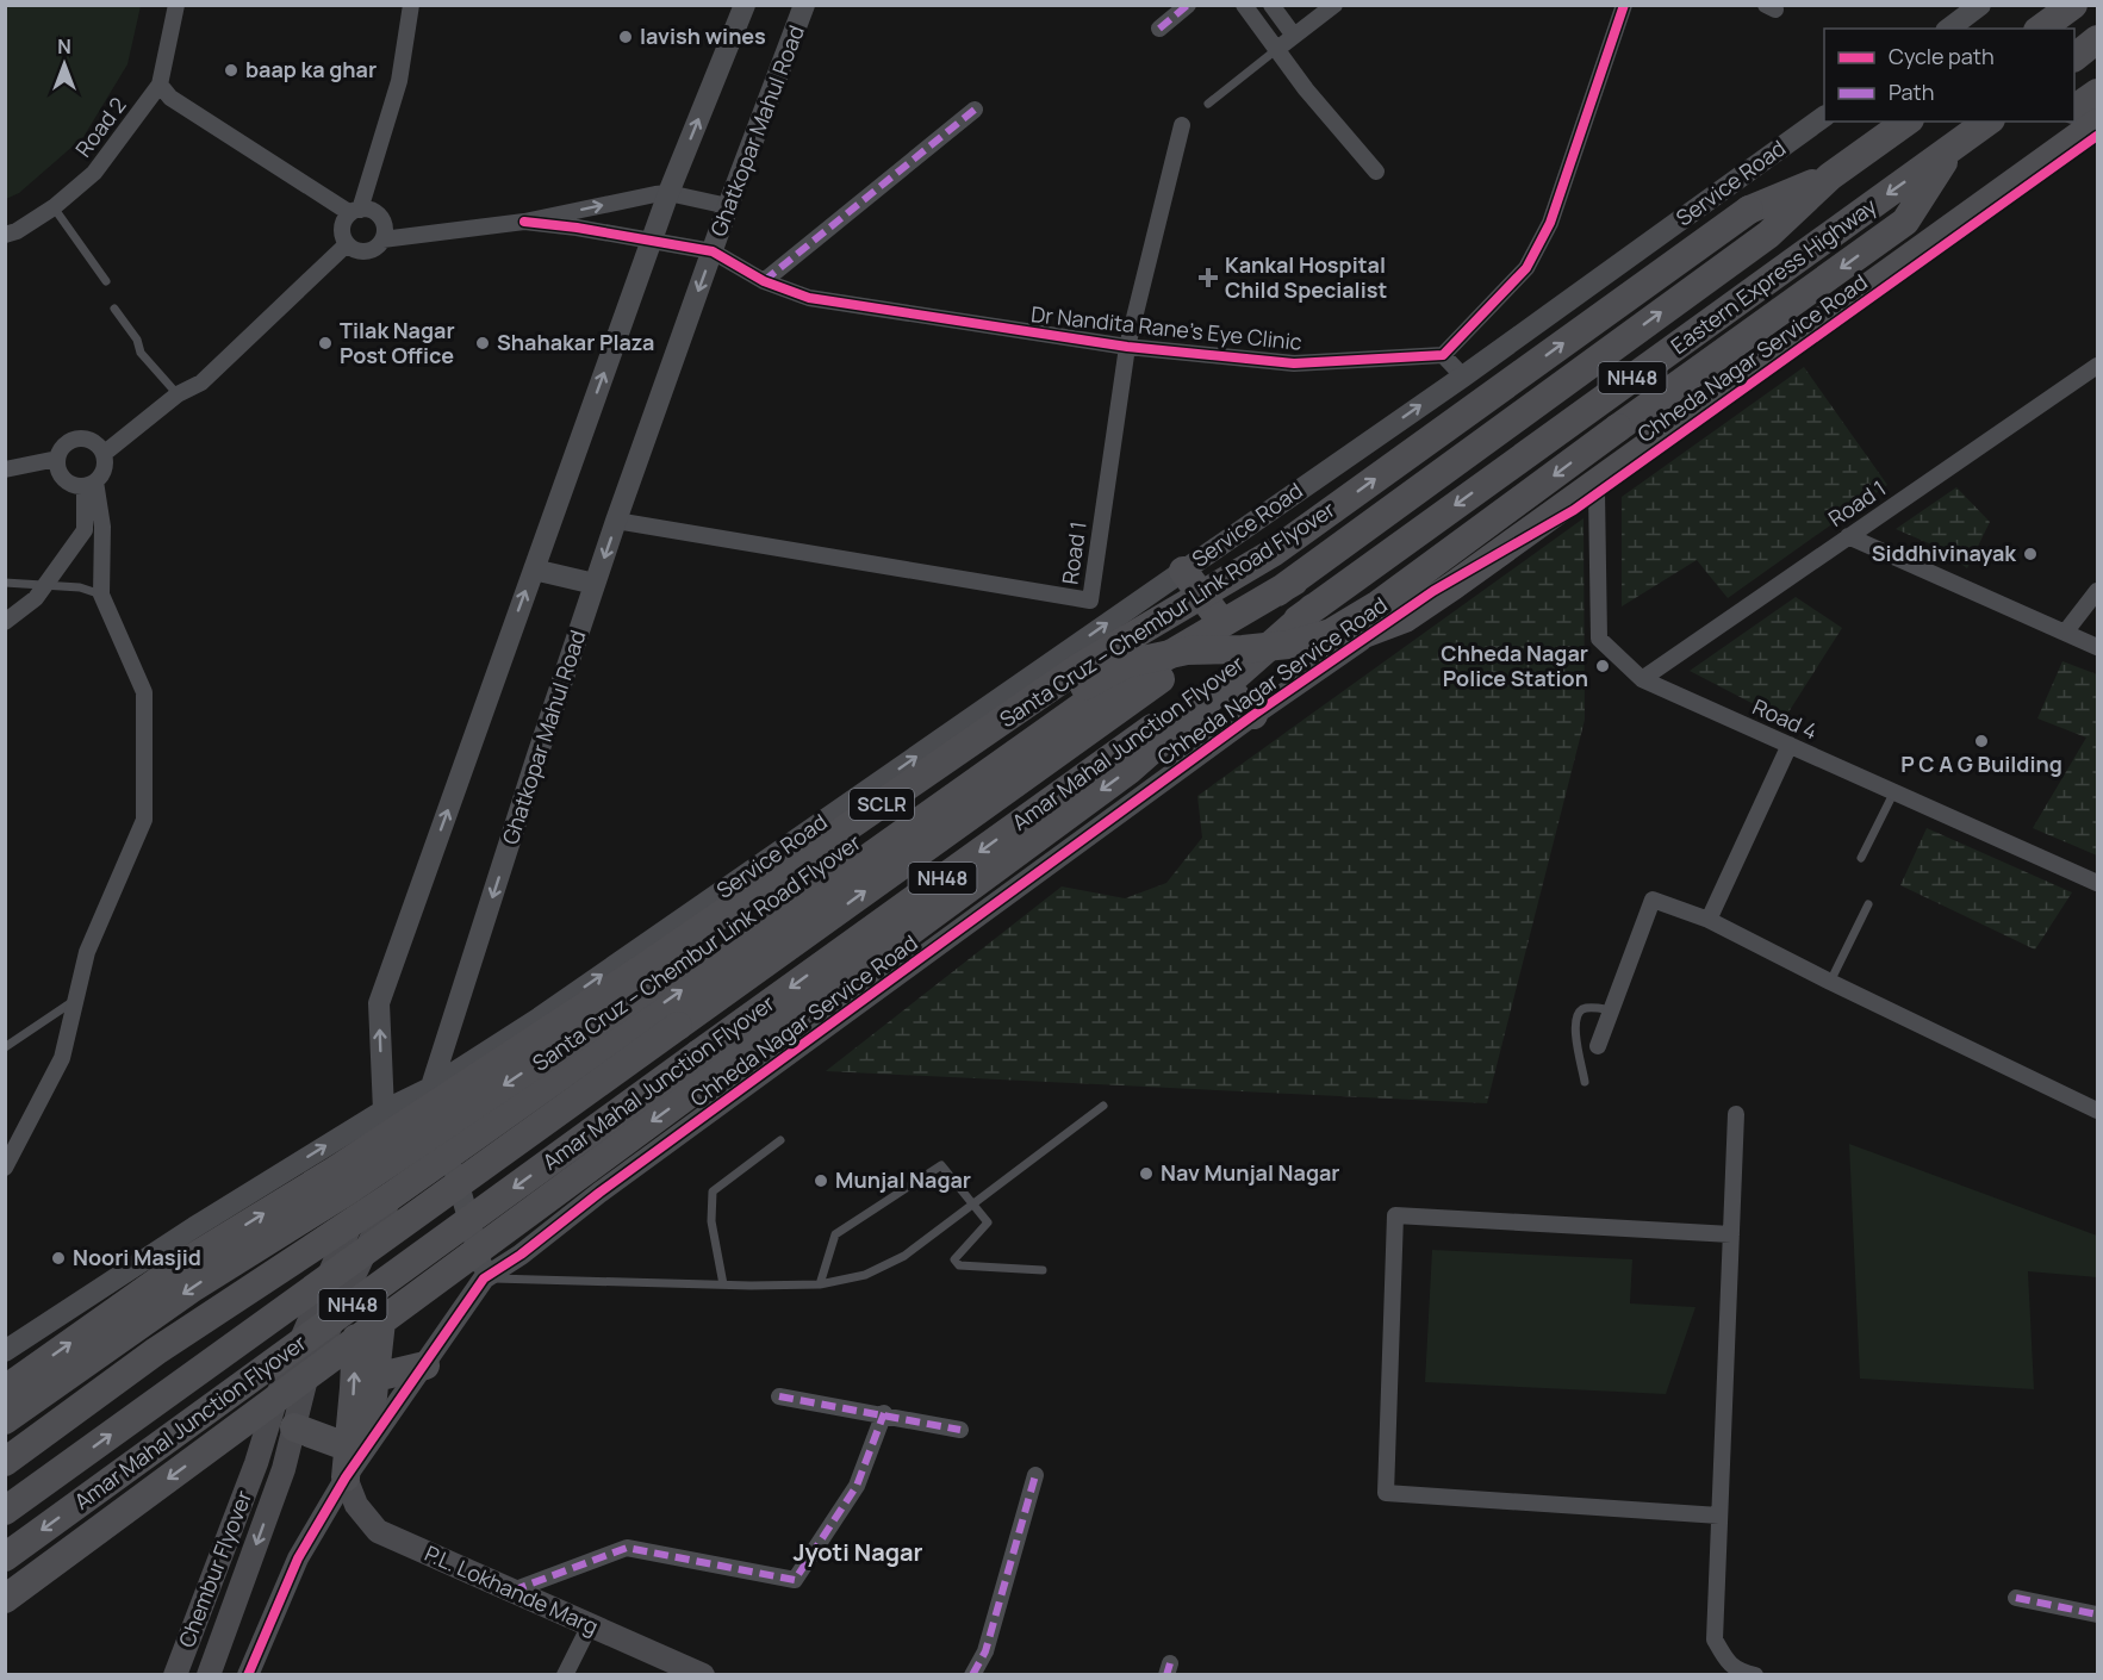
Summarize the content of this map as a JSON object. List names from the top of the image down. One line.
{"streets":{"highway":["Eastern Express Highway","NH48","Santa Cruz – Chembur Link Road Flyover","Amar Mahal Junction Flyover","SCLR"],"main road":["Ghatkopar Mahul Road","Chembur Flyover","P.L. Lokhande Marg"],"street":["Road 2","Service Road","Dr Nandita Rane's Eye Clinic","Chheda Nagar Service Road","Road 1","Road 4"]},"crossings":[["Ghatkopar Mahul Road","Service Road"],["Ghatkopar Mahul Road","Dr Nandita Rane's Eye Clinic"],["Ghatkopar Mahul Road","Road 1"],["Ghatkopar Mahul Road","Chembur Flyover"],["Eastern Express Highway","Santa Cruz – Chembur Link Road Flyover"],["Eastern Express Highway","Amar Mahal Junction Flyover"],["Dr Nandita Rane's Eye Clinic","Road 1"],["Chheda Nagar Service Road","Road 4"],["Road 1","Road 4"]],"one_way":["Service Road"],"districts":["Jyoti Nagar"],"places":{"other":["lavish wines","baap ka ghar","Tilak Nagar Post Office","Shahakar Plaza","Siddhivinayak","Chheda Nagar Police Station","P C A G Building","Nav Munjal Nagar","Munjal Nagar","Noori Masjid"],"health":["Kankal Hospital Child Specialist"]},"legend":["Cycle path","Path"],"north":"top"}
